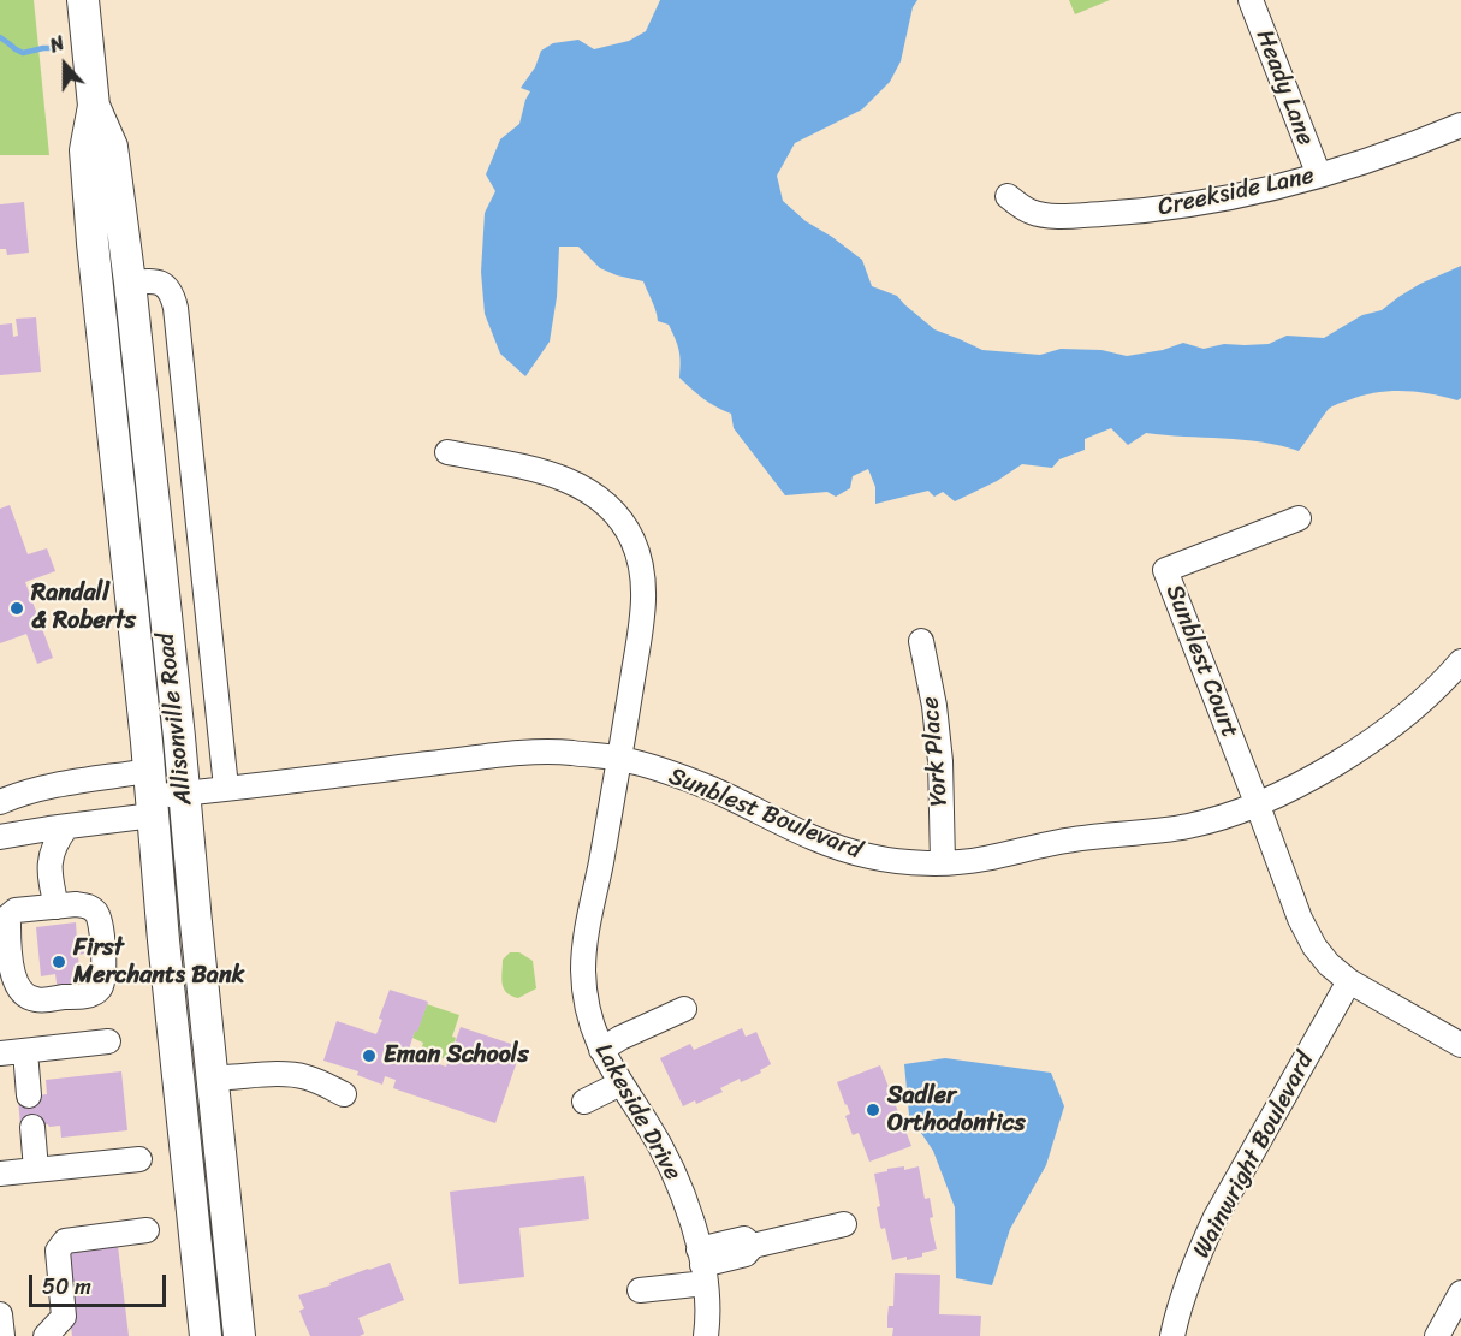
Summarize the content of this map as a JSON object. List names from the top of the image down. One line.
{"streets":{"main road":["Allisonville Road"],"street":["Heady Lane","Creekside Lane","Sunblest Court","York Place","Sunblest Boulevard","Lakeside Drive","Wainwright Boulevard"]},"crossings":[["Heady Lane","Creekside Lane"],["Sunblest Court","Sunblest Boulevard"],["Allisonville Road","Sunblest Boulevard"],["York Place","Sunblest Boulevard"],["Sunblest Boulevard","Lakeside Drive"]],"places":["Randall & Roberts","First Merchants Bank","Eman Schools","Sadler Orthodontics"],"scale_bar":"50 m","north":"top"}
